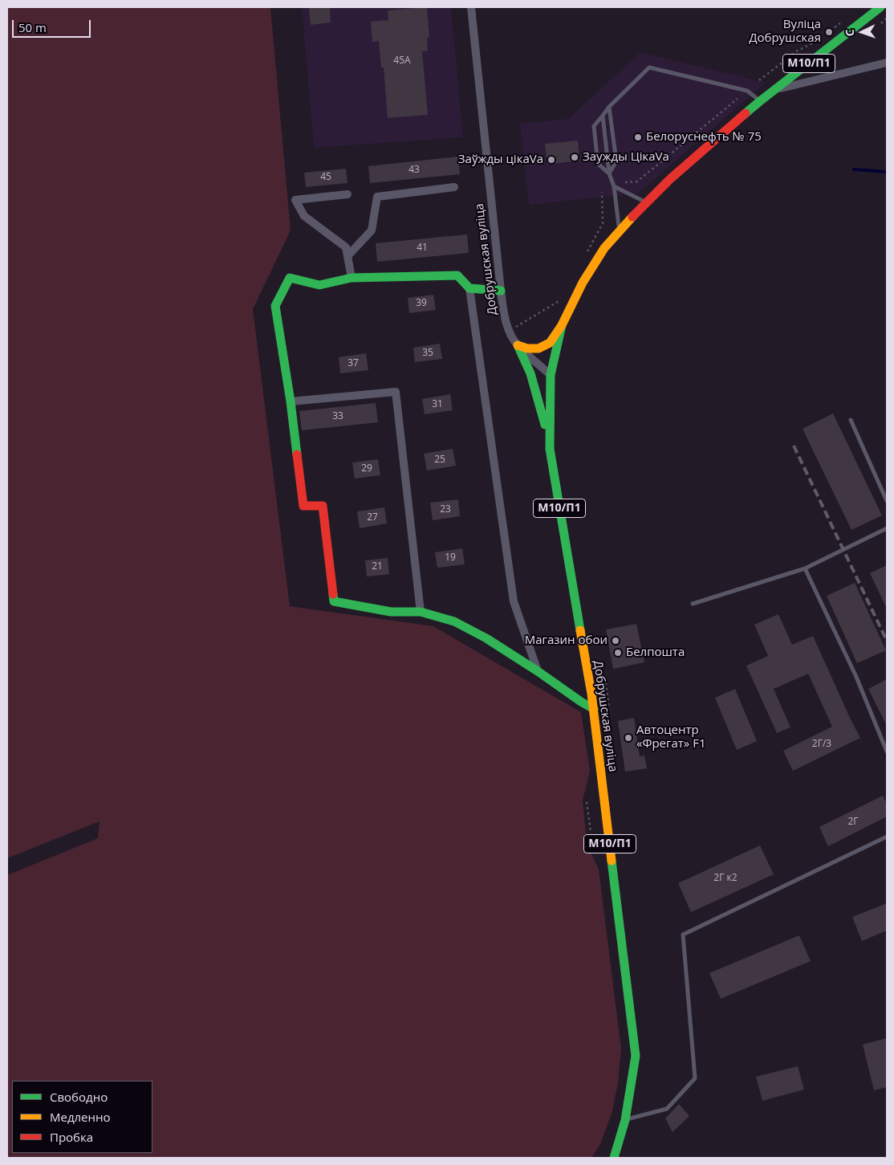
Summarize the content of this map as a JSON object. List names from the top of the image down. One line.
{"streets":{"main road":["М10/П1","Добрушская вуліца"]},"crossings":[["М10/П1","Добрушская вуліца"]],"places":["Вуліца Добрушская","Белоруснефть № 75","Заужды ЦікаVа","Заўжды цікаVа","Магазин обои","Белпошта","Автоцентр «Фрегат» F1"],"house_numbers":["45А","43","45","41","39","35","37","31","33","25","29","23","27","19","21","2Г/3","2Г","2Г к2"],"legend":["Свободно","Медленно","Пробка"],"scale_bar":"50 m","north":"left"}
